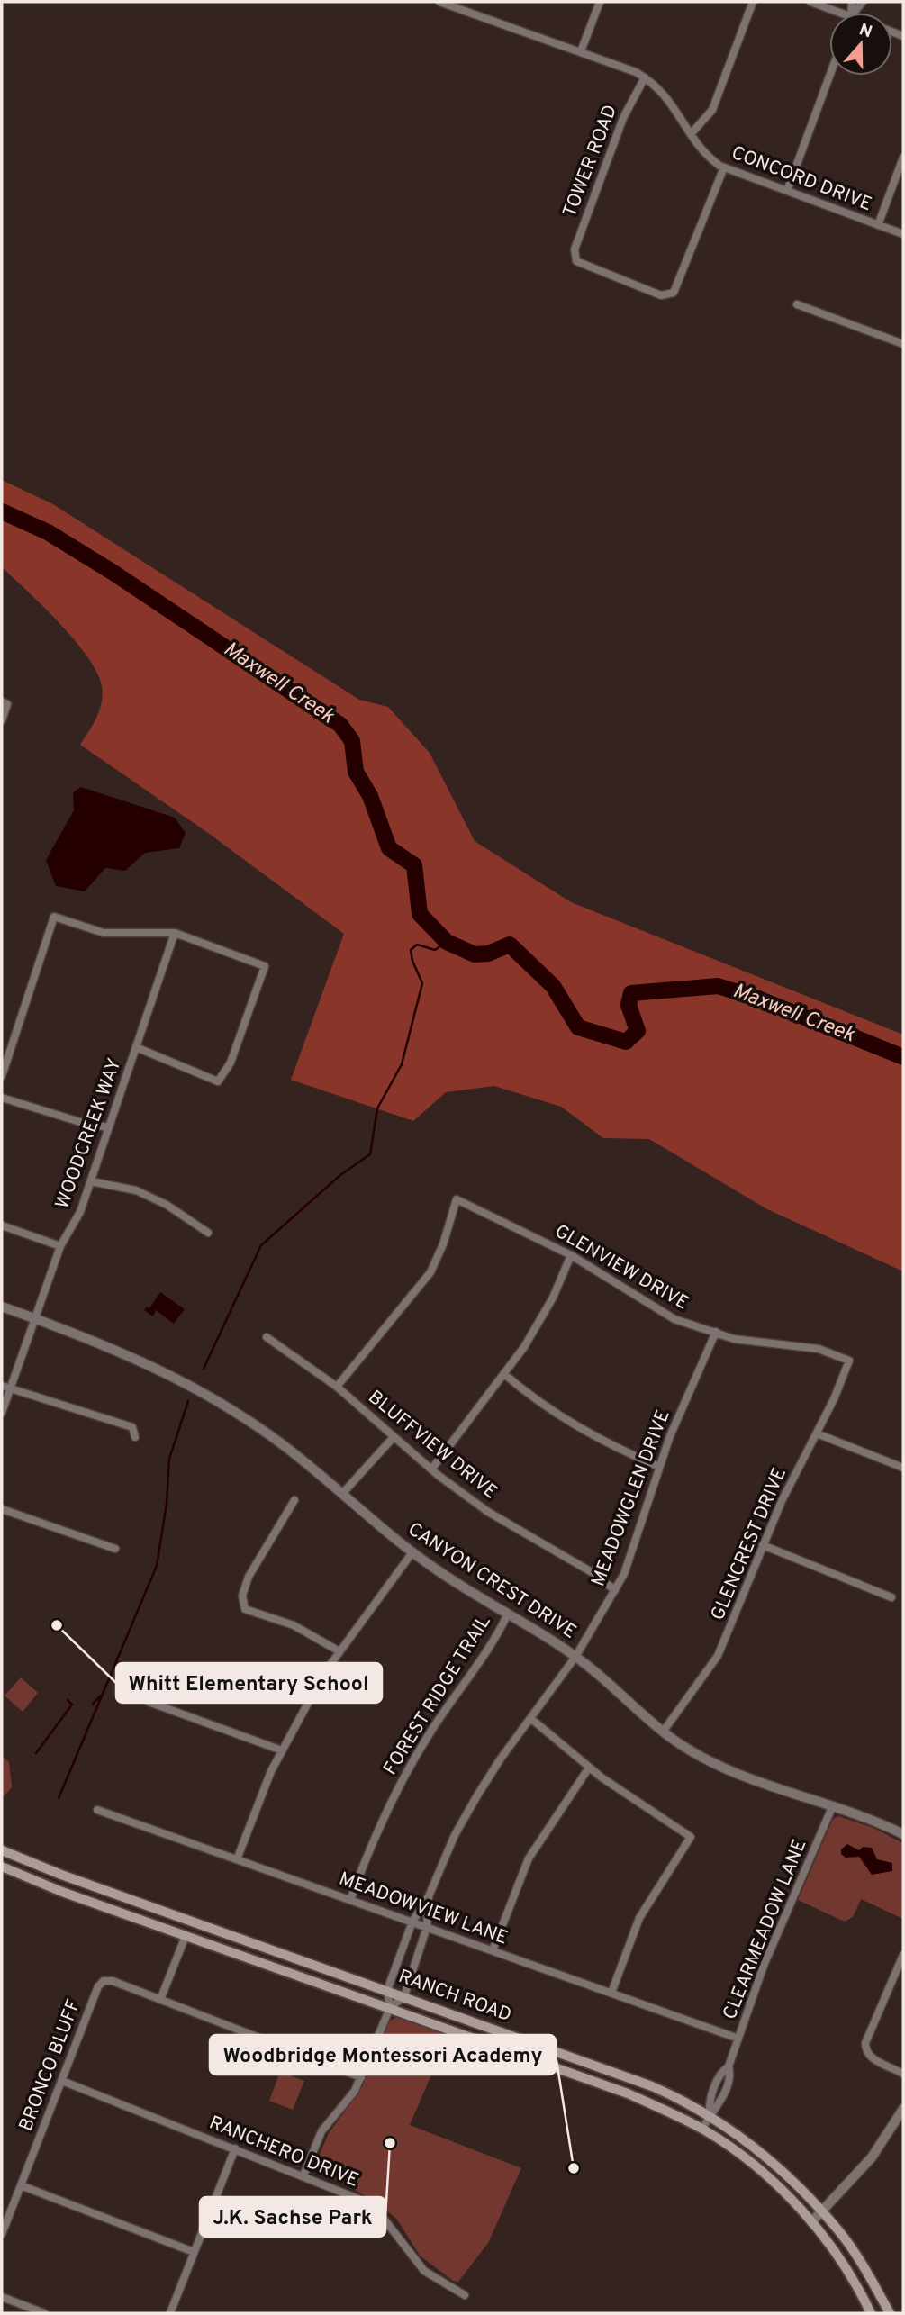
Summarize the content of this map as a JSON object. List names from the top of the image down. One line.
{"streets":{"main road":["RANCH ROAD"],"street":["TOWER ROAD","CONCORD DRIVE","WOODCREEK WAY","GLENVIEW DRIVE","BLUFFVIEW DRIVE","MEADOWGLEN DRIVE","GLENCREST DRIVE","CANYON CREST DRIVE","FOREST RIDGE TRAIL","MEADOWVIEW LANE","CLEARMEADOW LANE","BRONCO BLUFF","RANCHERO DRIVE"]},"crossings":[["TOWER ROAD","CONCORD DRIVE"],["WOODCREEK WAY","CANYON CREST DRIVE"],["GLENVIEW DRIVE","BLUFFVIEW DRIVE"],["GLENVIEW DRIVE","MEADOWGLEN DRIVE"],["GLENVIEW DRIVE","GLENCREST DRIVE"],["BLUFFVIEW DRIVE","MEADOWGLEN DRIVE"],["MEADOWGLEN DRIVE","CANYON CREST DRIVE"],["MEADOWGLEN DRIVE","MEADOWVIEW LANE"],["MEADOWGLEN DRIVE","RANCH ROAD"],["GLENCREST DRIVE","CANYON CREST DRIVE"],["CANYON CREST DRIVE","FOREST RIDGE TRAIL"],["CANYON CREST DRIVE","CLEARMEADOW LANE"],["FOREST RIDGE TRAIL","MEADOWVIEW LANE"],["MEADOWVIEW LANE","CLEARMEADOW LANE"],["CLEARMEADOW LANE","RANCH ROAD"],["BRONCO BLUFF","RANCHERO DRIVE"]],"water":["Maxwell Creek"],"places":["Whitt Elementary School","J.K. Sachse Park","Woodbridge Montessori Academy"],"north":"top"}
